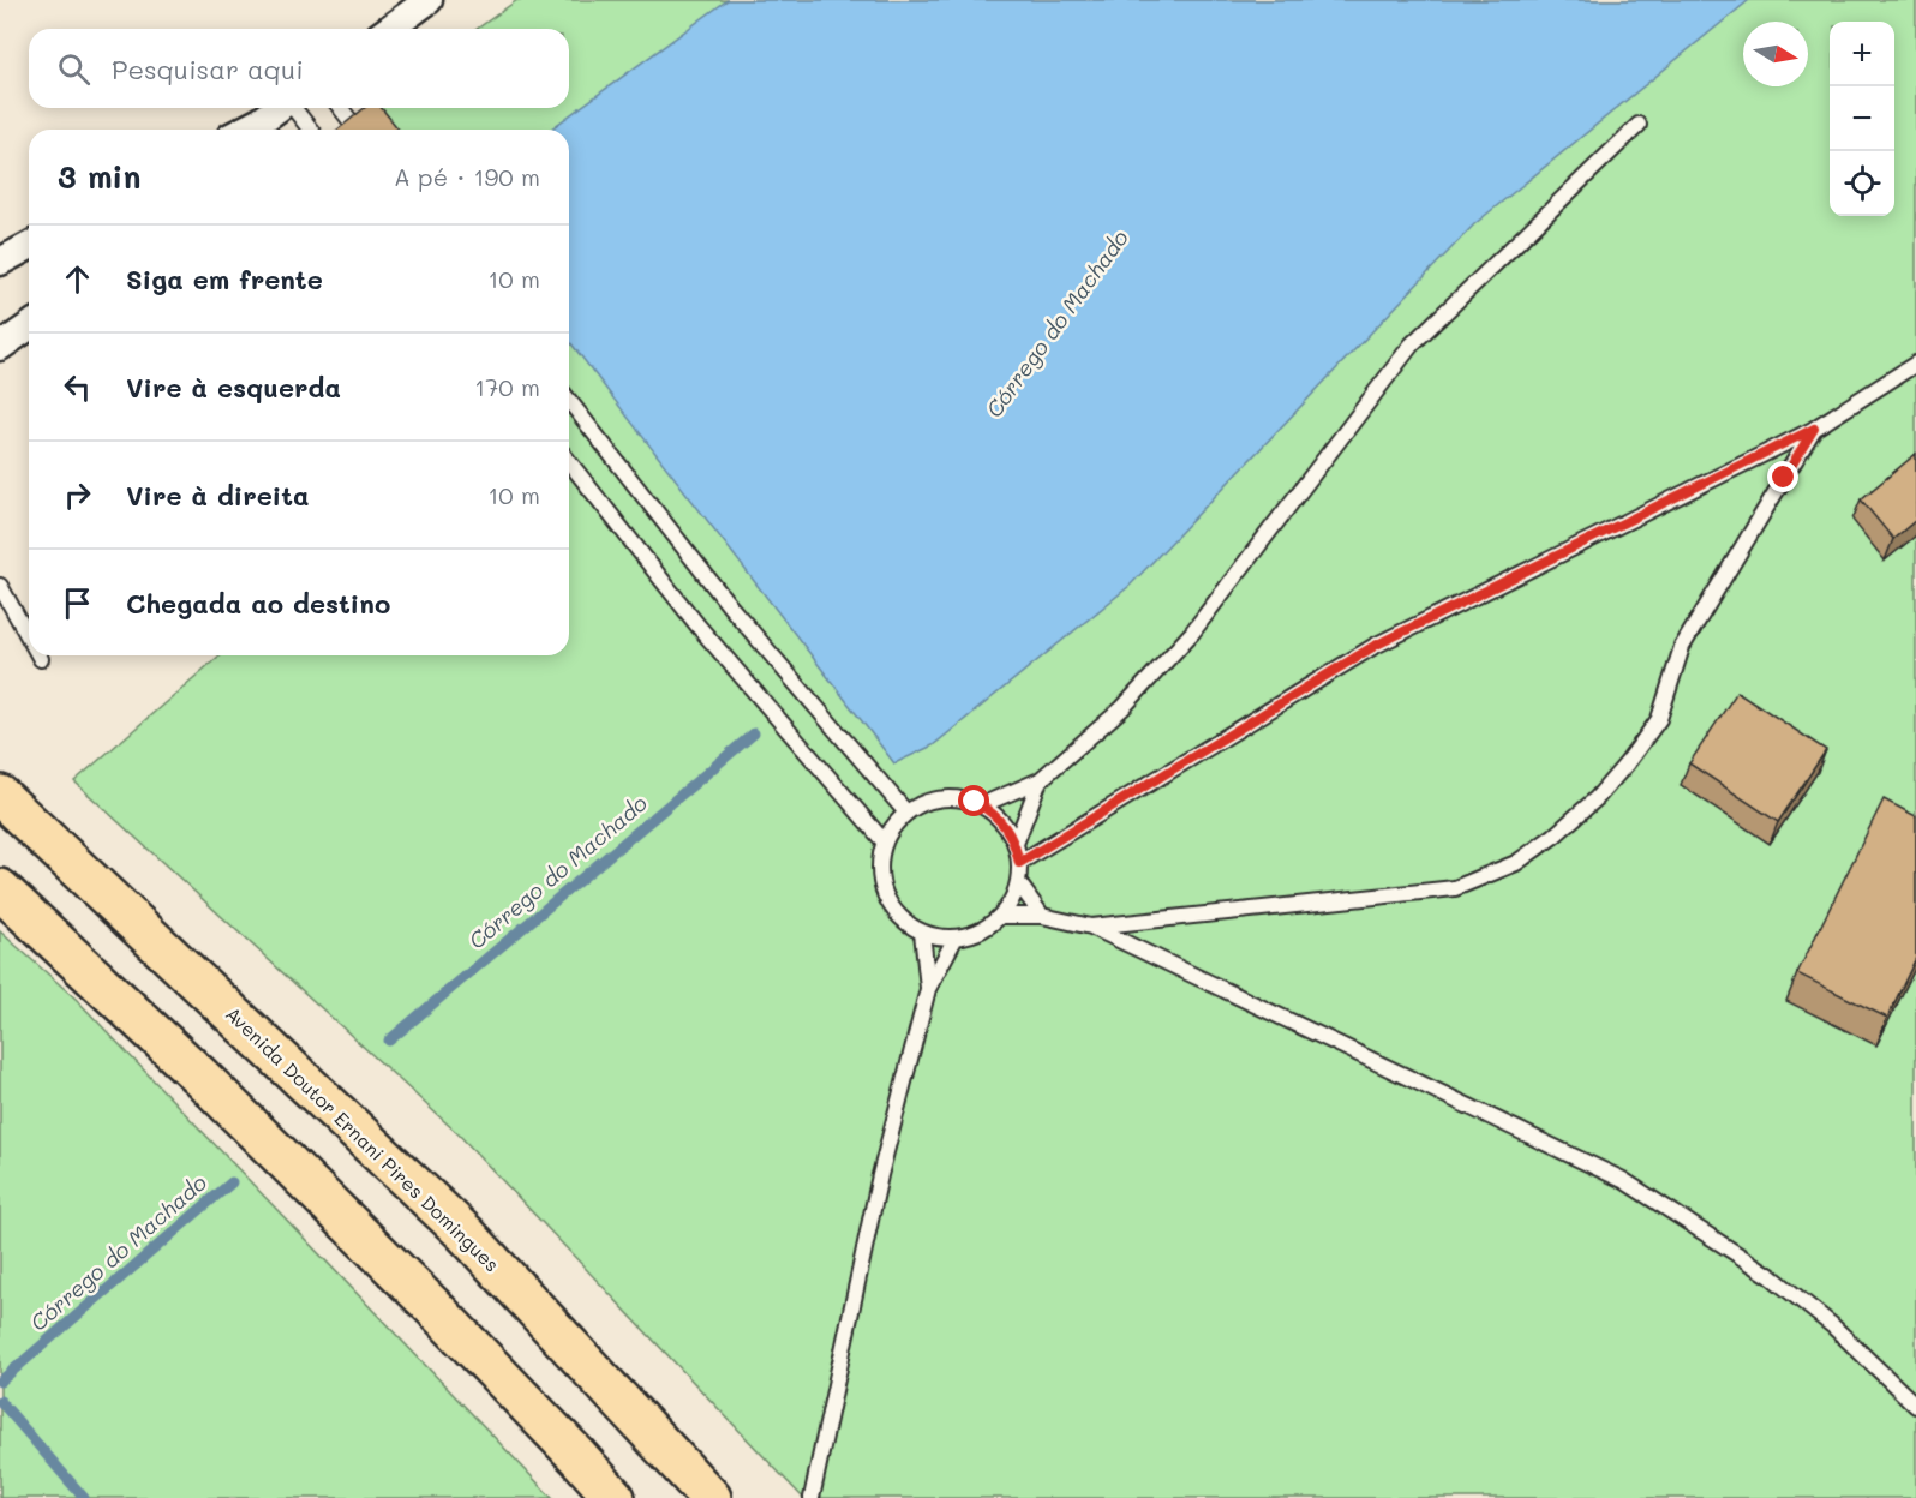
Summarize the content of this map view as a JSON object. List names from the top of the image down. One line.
{"streets":{"main road":["Avenida Doutor Ernani Pires Domingues"]},"water":["Córrego do Machado"],"north":"right","page":{"map_buttons":["+","−"],"search":"Pesquisar aqui","heading":["3 min","A pé · 190 m"],"list":[["Siga em frente","10 m"],["Vire à esquerda","170 m"],["Vire à direita","10 m"],"Chegada ao destino"]}}
